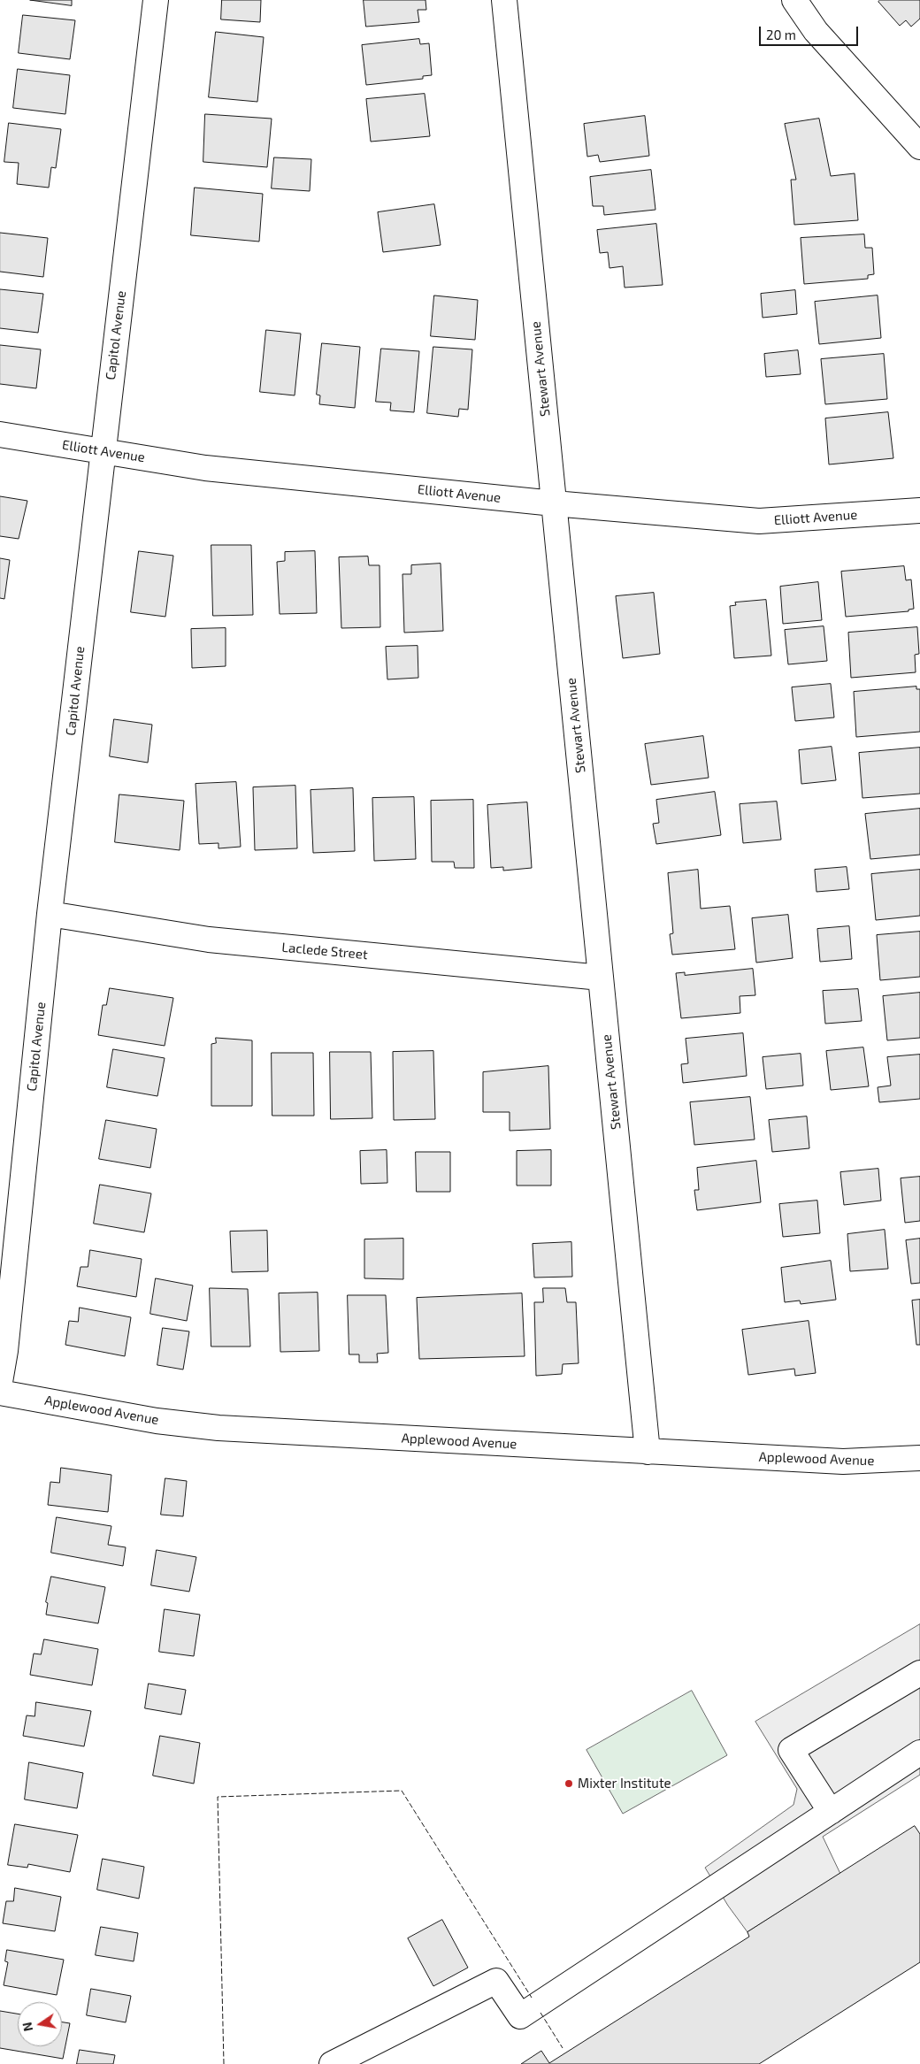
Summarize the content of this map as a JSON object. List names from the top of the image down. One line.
{"streets":{"street":["Capitol Avenue","Stewart Avenue","Elliott Avenue","Laclede Street","Applewood Avenue"]},"crossings":[["Capitol Avenue","Elliott Avenue"],["Capitol Avenue","Laclede Street"],["Stewart Avenue","Elliott Avenue"],["Stewart Avenue","Laclede Street"],["Stewart Avenue","Applewood Avenue"]],"places":["Mixter Institute"],"scale_bar":"20 m","north":"left"}
